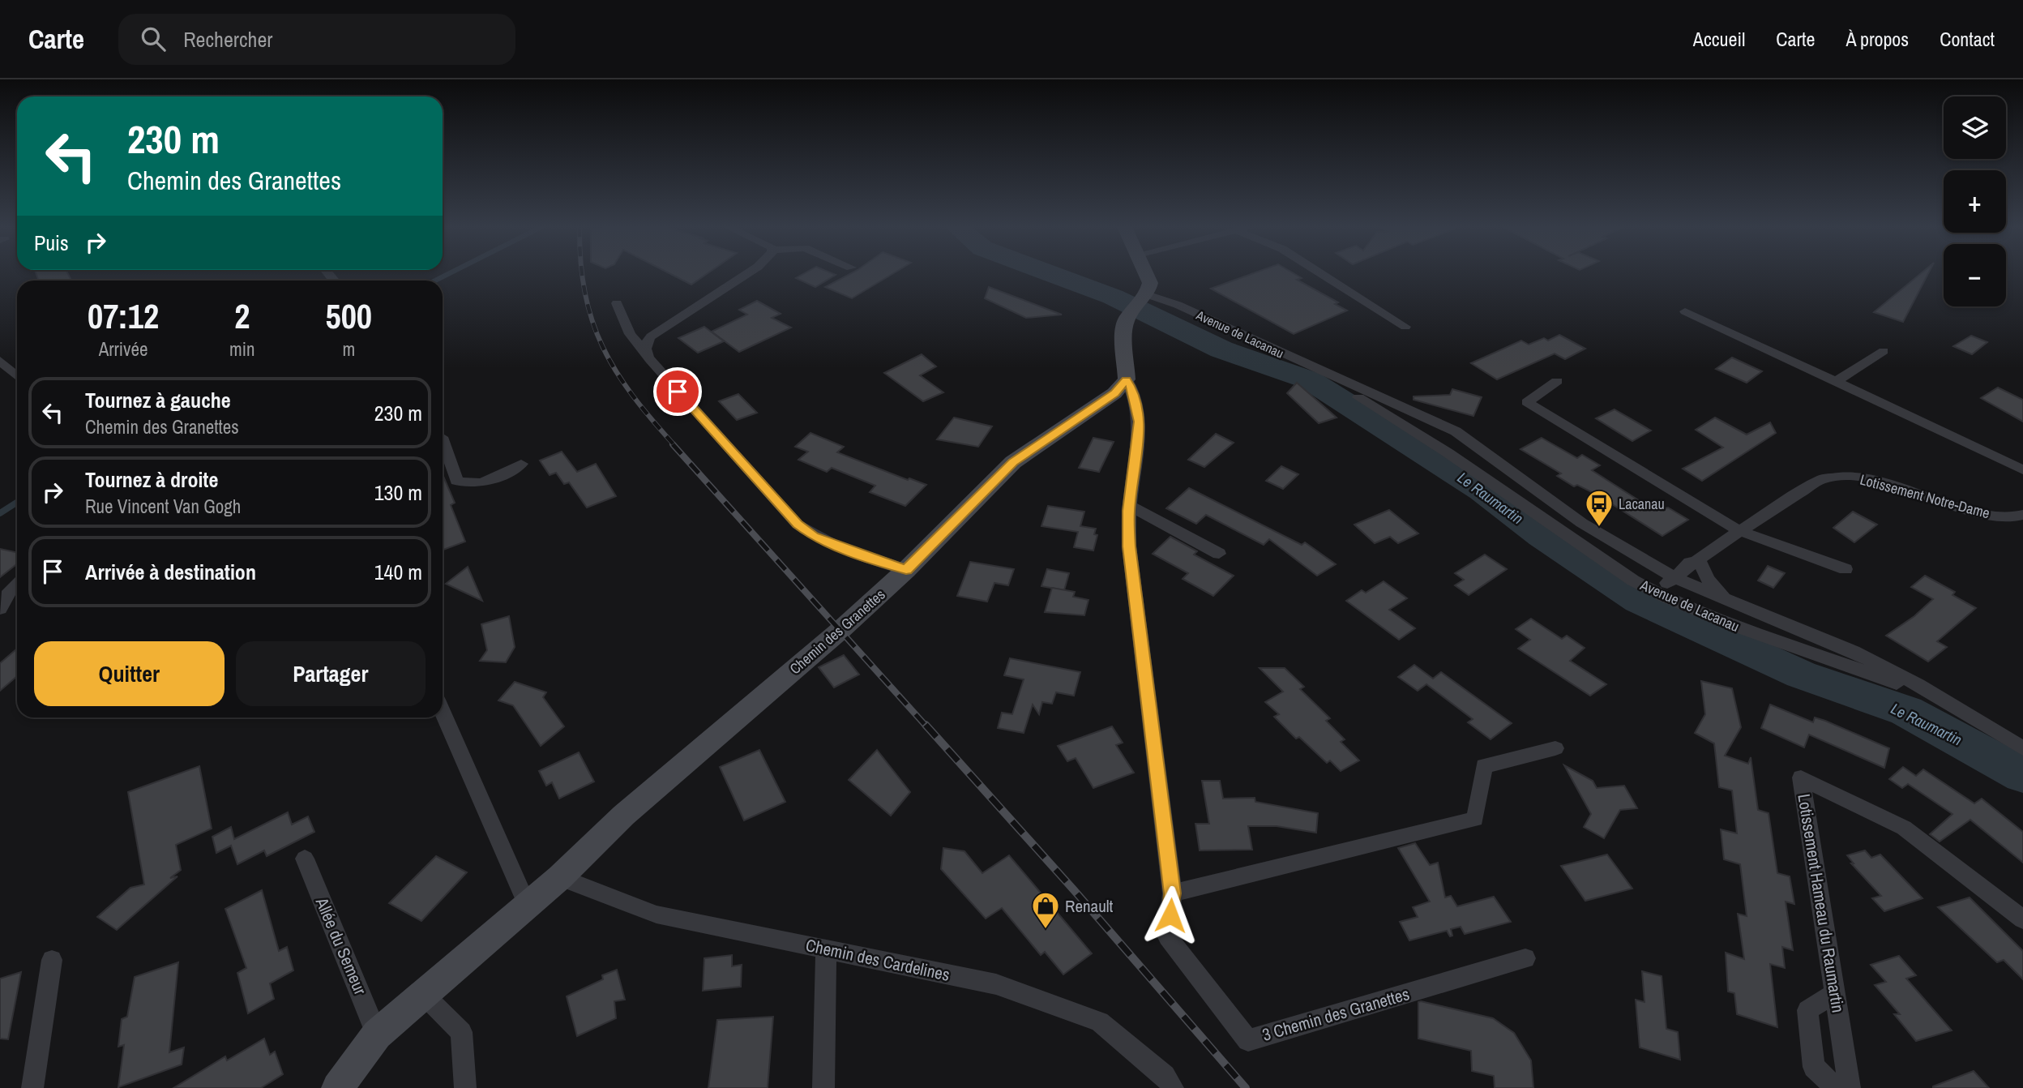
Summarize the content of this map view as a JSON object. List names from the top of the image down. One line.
{"streets":{"street":["Avenue de Lacanau","Lotissement Notre-Dame","Chemin des Granettes","Lotissement Hameau du Raumartin","Allée du Semeur","Chemin des Cardelines","3 Chemin des Granettes"]},"crossings":[["Avenue de Lacanau","Lotissement Notre-Dame"],["Chemin des Granettes","Allée du Semeur"],["Chemin des Granettes","Chemin des Cardelines"],["Chemin des Granettes","3 Chemin des Granettes"]],"water":["Le Raumartin"],"places":{"bus stop":["Lacanau"],"shop":["Renault"]},"page":{"header":"Carte","search":"Rechercher","nav":["Accueil","Carte","À propos","Contact"],"map_buttons":["+","−"],"turn":["230 m","Chemin des Granettes"],"then":"Puis","eta":["07:12","Arrivée","2","min","500","m"],"list":[{"name":"Tournez à gauche","note":"Chemin des Granettes","value":"230 m"},{"name":"Tournez à droite","note":"Rue Vincent Van Gogh","value":"130 m"},{"name":"Arrivée à destination","value":"140 m"}],"buttons":["Quitter","Partager"]}}
